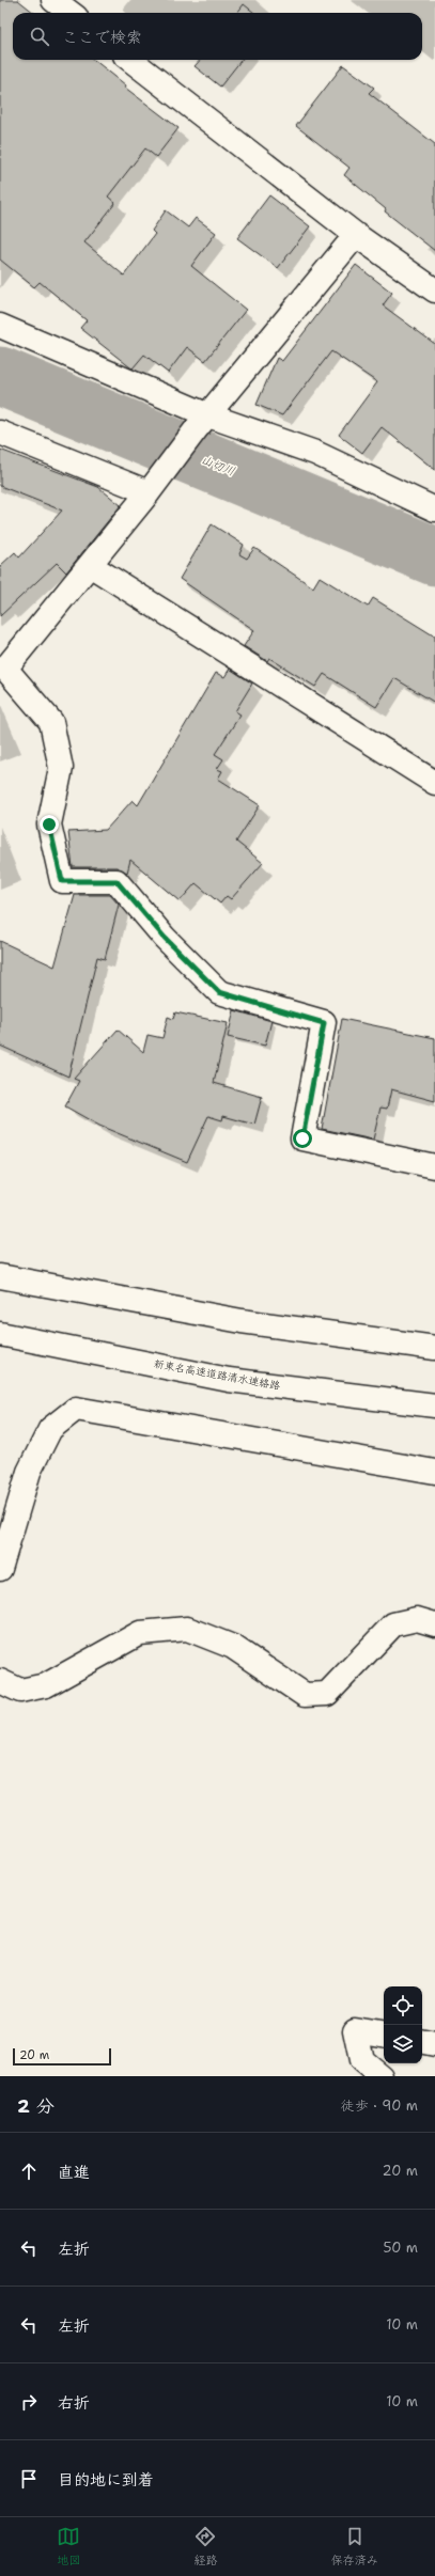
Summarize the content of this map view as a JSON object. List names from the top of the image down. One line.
{"streets":{"main road":["新東名高速道路清水連絡路"]},"water":["山切川"],"scale_bar":"20 m","page":{"search":"ここで検索","scale":"20 m","heading":["2 分","徒歩 · 90 m"],"list":[["直進","20 m"],["左折","50 m"],["左折","10 m"],["右折","10 m"],"目的地に到着"],"nav":["地図","経路","保存済み"]}}
